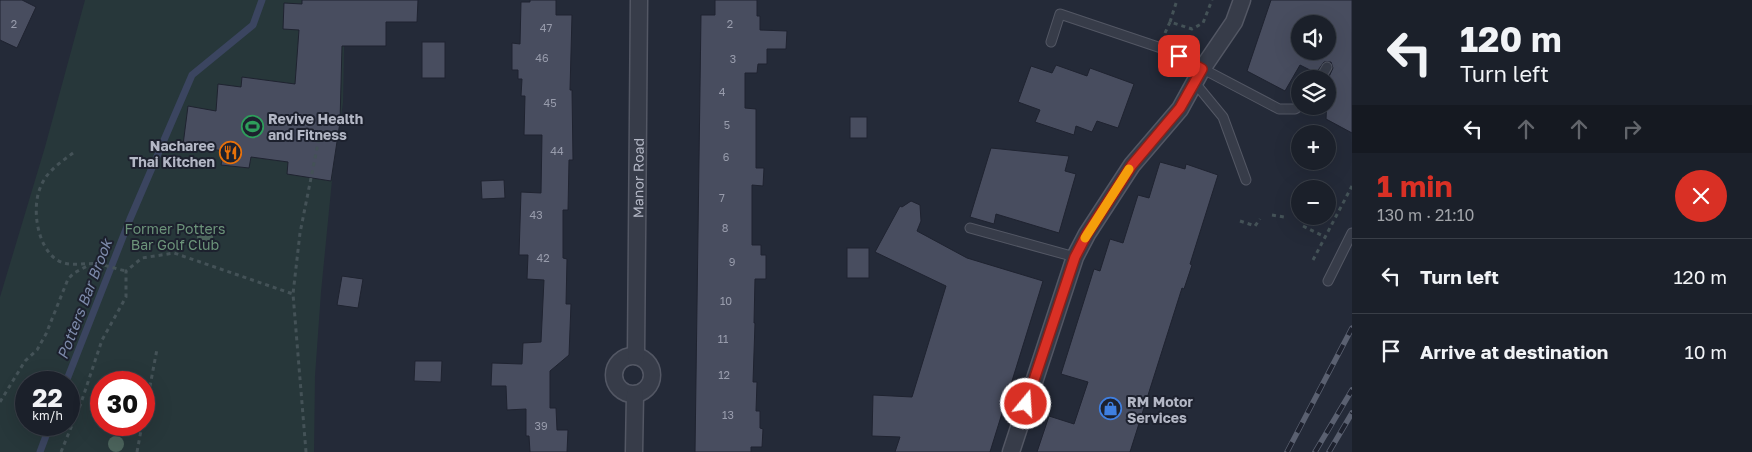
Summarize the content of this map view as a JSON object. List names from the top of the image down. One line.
{"streets":{"street":["Manor Road"]},"water":["Potters Bar Brook"],"parks":["Former Potters Bar Golf Club"],"places":{"sports":["Revive Health and Fitness"],"restaurant":["Nacharee Thai Kitchen"],"shop":["RM Motor Services"]},"house_numbers":["2","2","47","46","3","4","45","5","44","6","7","43","8","42","9","10","11","12","13","39"],"page":{"turn":["120 m","Turn left"],"map_buttons":["+","−"],"heading":["1 min","130 m · 21:10"],"list":[{"name":"Turn left","value":"120 m"},{"name":"Arrive at destination","value":"10 m"}],"speed":"22 km/h","limit":"30"}}
